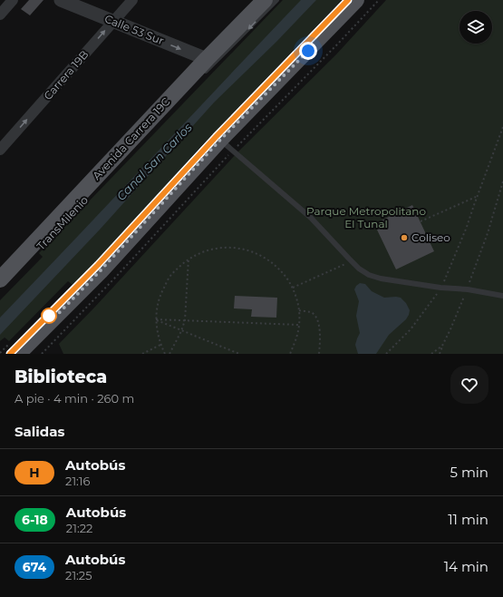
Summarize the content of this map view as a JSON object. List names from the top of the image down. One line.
{"streets":{"main road":["Avenida Carrera 19C"],"street":["Calle 53 Sur","Carrera 19B"]},"crossings":[["Calle 53 Sur","Carrera 19B"],["Calle 53 Sur","Avenida Carrera 19C"]],"one_way":["Calle 53 Sur","Carrera 19B"],"water":["Canal San Carlos"],"parks":["Parque Metropolitano El Tunal"],"places":["Coliseo"],"lines":["bus line H"],"page":{"heading":[["Biblioteca","A pie · 4 min · 260 m"],"Salidas"],"list":[{"mark":"H","name":"Autobús","note":"21:16","value":"5 min"},{"mark":"6-18","name":"Autobús","note":"21:22","value":"11 min"},{"mark":"674","name":"Autobús","note":"21:25","value":"14 min"}]}}
